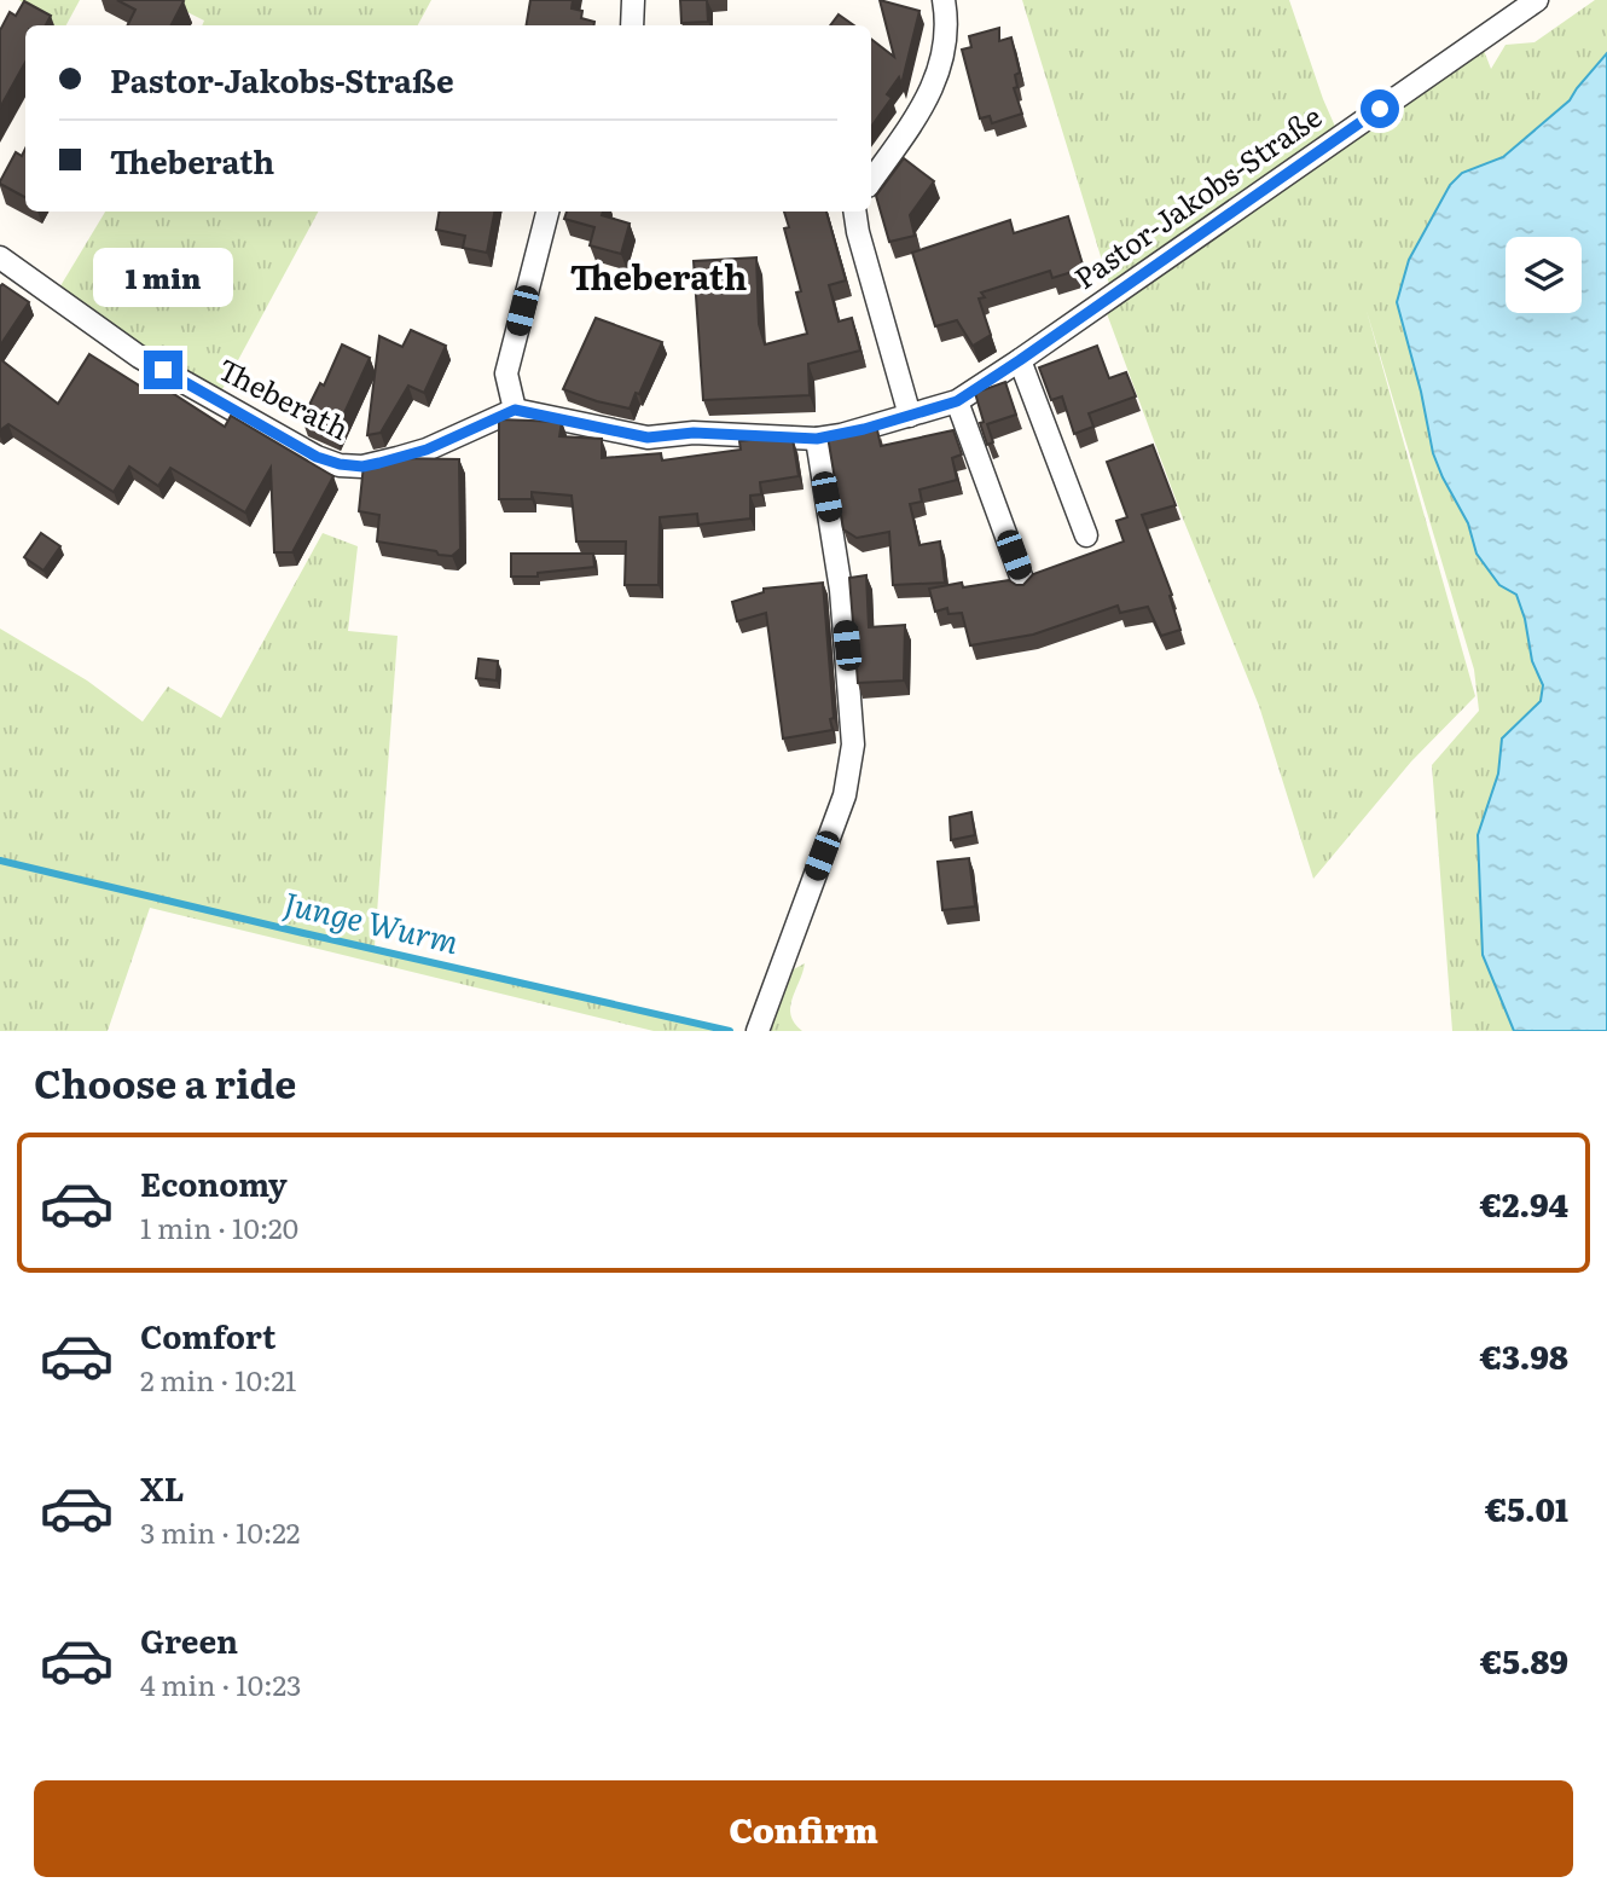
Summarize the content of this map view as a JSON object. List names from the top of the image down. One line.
{"streets":{"street":["Pastor-Jakobs-Straße","Theberath"]},"districts":["Theberath"],"water":["Junge Wurm"],"page":{"banner":["Pastor-Jakobs-Straße","Theberath"],"bubble":"1 min","heading":"Choose a ride","list":[{"name":"Economy","note":"1 min · 10:20","value":"€2.94"},{"name":"Comfort","note":"2 min · 10:21","value":"€3.98"},{"name":"XL","note":"3 min · 10:22","value":"€5.01"},{"name":"Green","note":"4 min · 10:23","value":"€5.89"}],"buttons":"Confirm"}}
